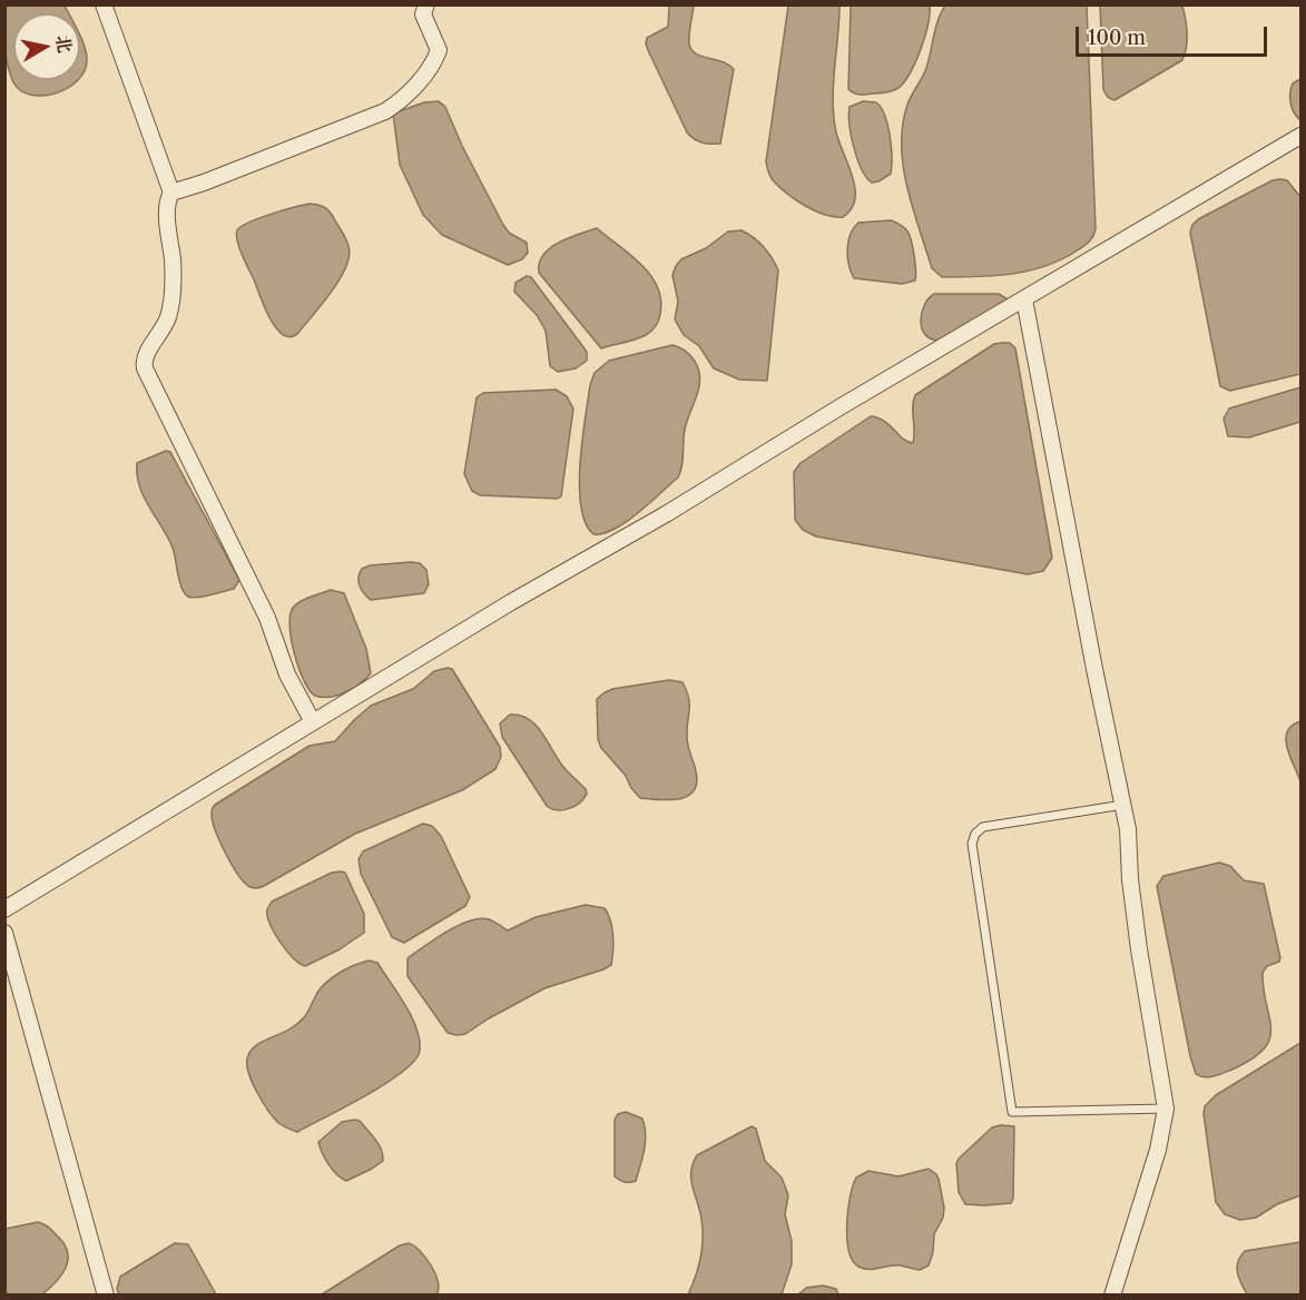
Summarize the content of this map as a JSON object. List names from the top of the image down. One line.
{"scale_bar":"100 m","north":"right"}
